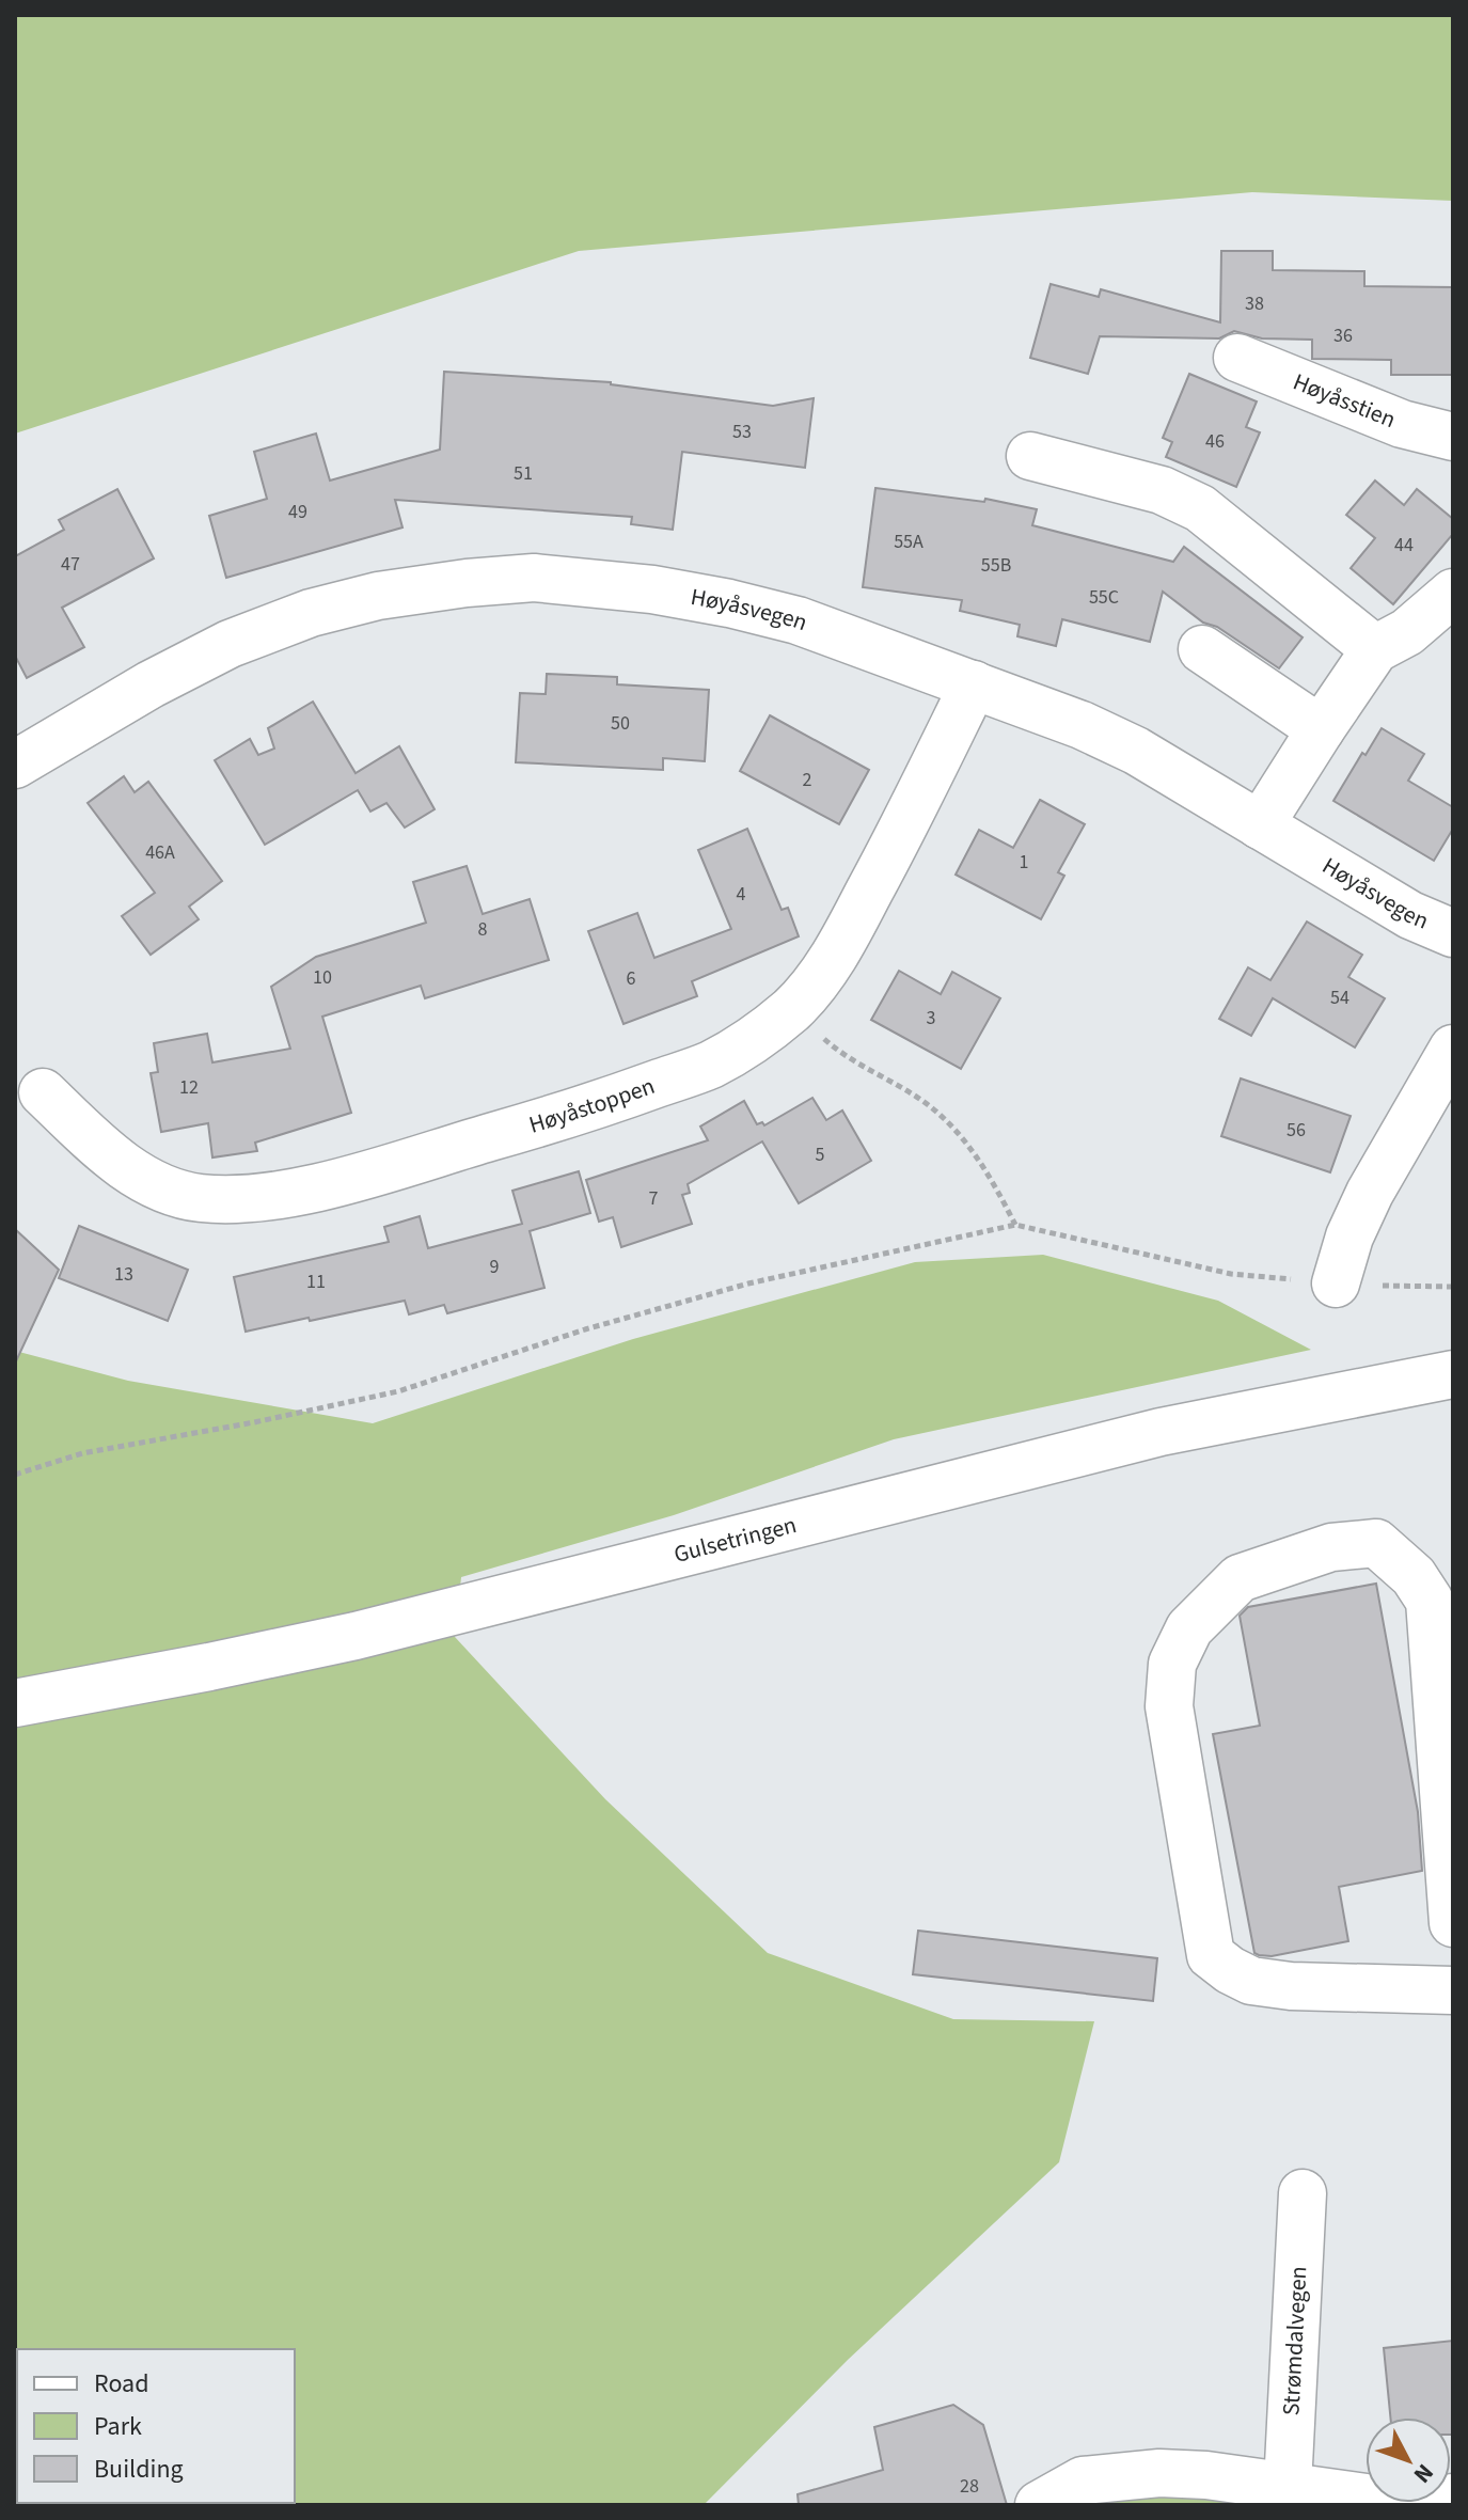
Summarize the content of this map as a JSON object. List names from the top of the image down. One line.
{"streets":{"street":["Høyåsstien","Høyåsvegen","Høyåstoppen","Gulsetringen","Strømdalvegen"]},"crossings":[["Høyåsvegen","Høyåstoppen"]],"house_numbers":["38","36","53","46","51","49","55A","44","47","55B","55C","50","2","46A","1","4","8","10","6","54","3","12","56","5","7","9","13","11","28"],"legend":["Road","Park","Building"],"north":"bottom right"}
